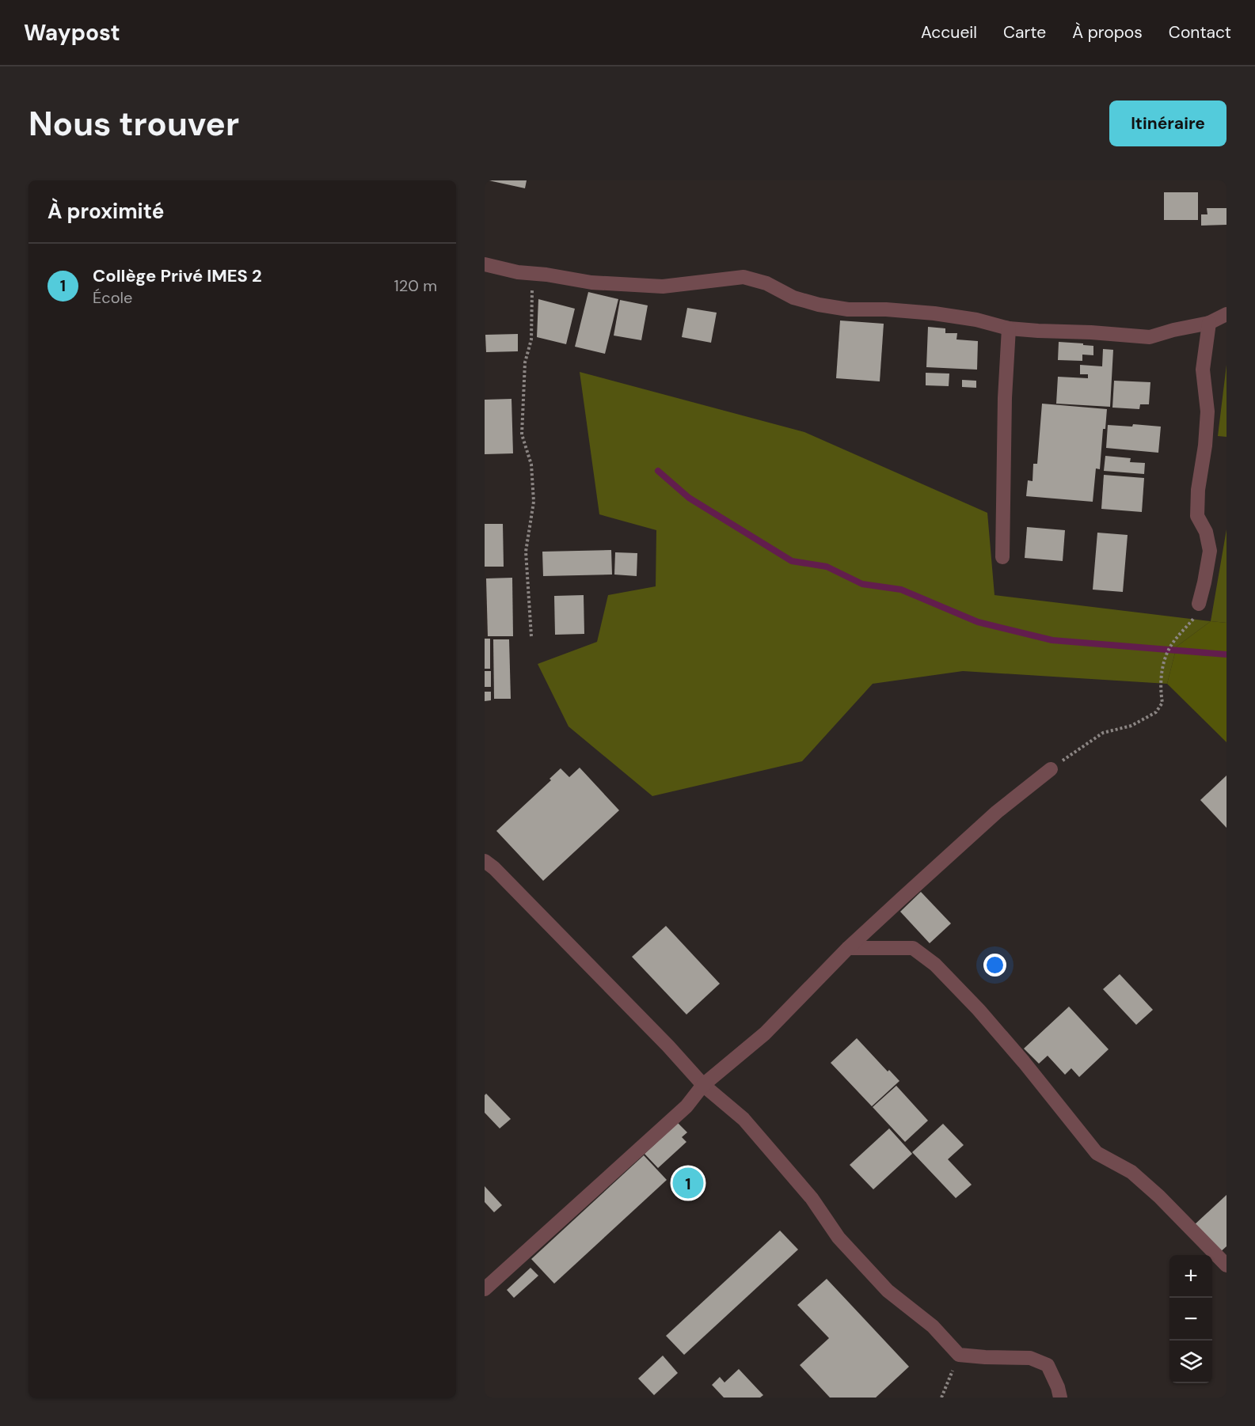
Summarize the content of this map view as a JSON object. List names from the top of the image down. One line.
{"page":{"header":"Waypost","nav":["Accueil","Carte","À propos","Contact"],"buttons":"Itinéraire","title":"Nous trouver","heading":"À proximité","list":[{"mark":"1","name":"Collège Privé IMES 2","note":"École","value":"120 m"}],"pins":"1","map_buttons":["+","−"]}}
